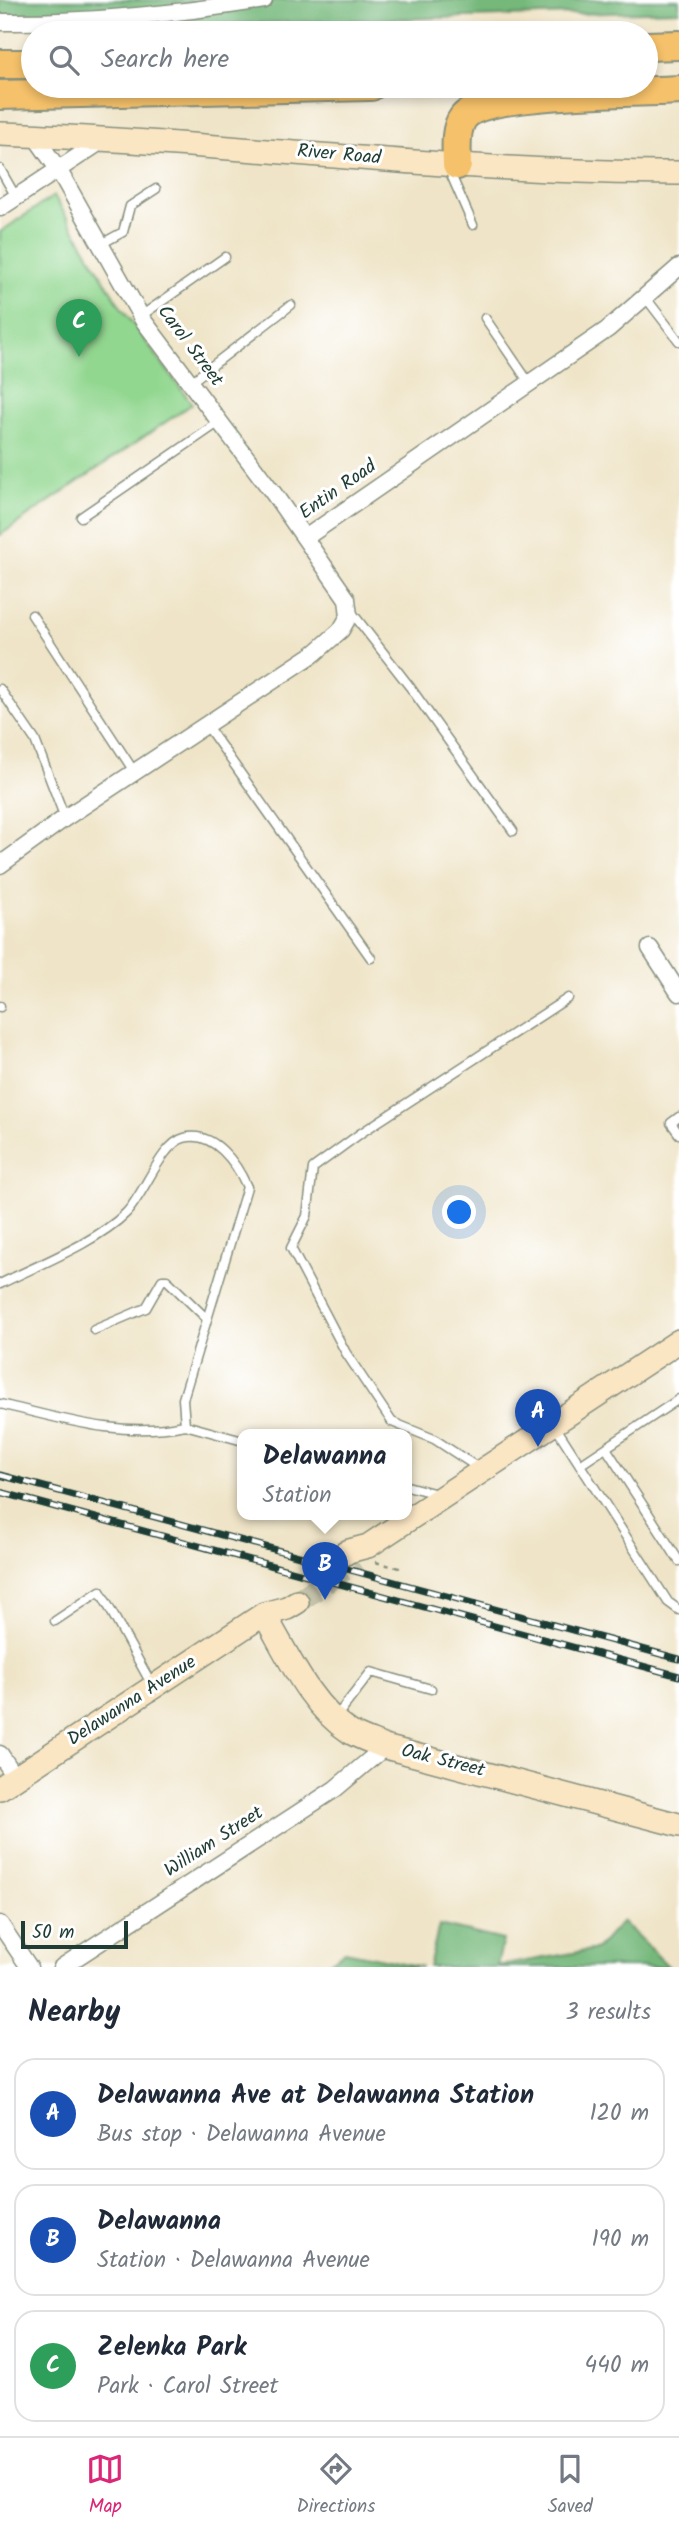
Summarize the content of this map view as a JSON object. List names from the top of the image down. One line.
{"streets":{"street":["River Road","Carol Street","Entin Road","Delawanna Avenue","Oak Street","William Street"]},"crossings":[["River Road","Carol Street"],["Carol Street","Entin Road"],["Delawanna Avenue","Oak Street"],["Oak Street","William Street"]],"scale_bar":"50 m","page":{"search":"Search here","pins":["C","A","B"],"popup":["Delawanna","Station"],"scale":"50 m","heading":["Nearby","3 results"],"list":[{"mark":"A","name":"Delawanna Ave at Delawanna Station","note":"Bus stop · Delawanna Avenue","value":"120 m"},{"mark":"B","name":"Delawanna","note":"Station · Delawanna Avenue","value":"190 m"},{"mark":"C","name":"Zelenka Park","note":"Park · Carol Street","value":"440 m"}],"nav":["Map","Directions","Saved"]}}
